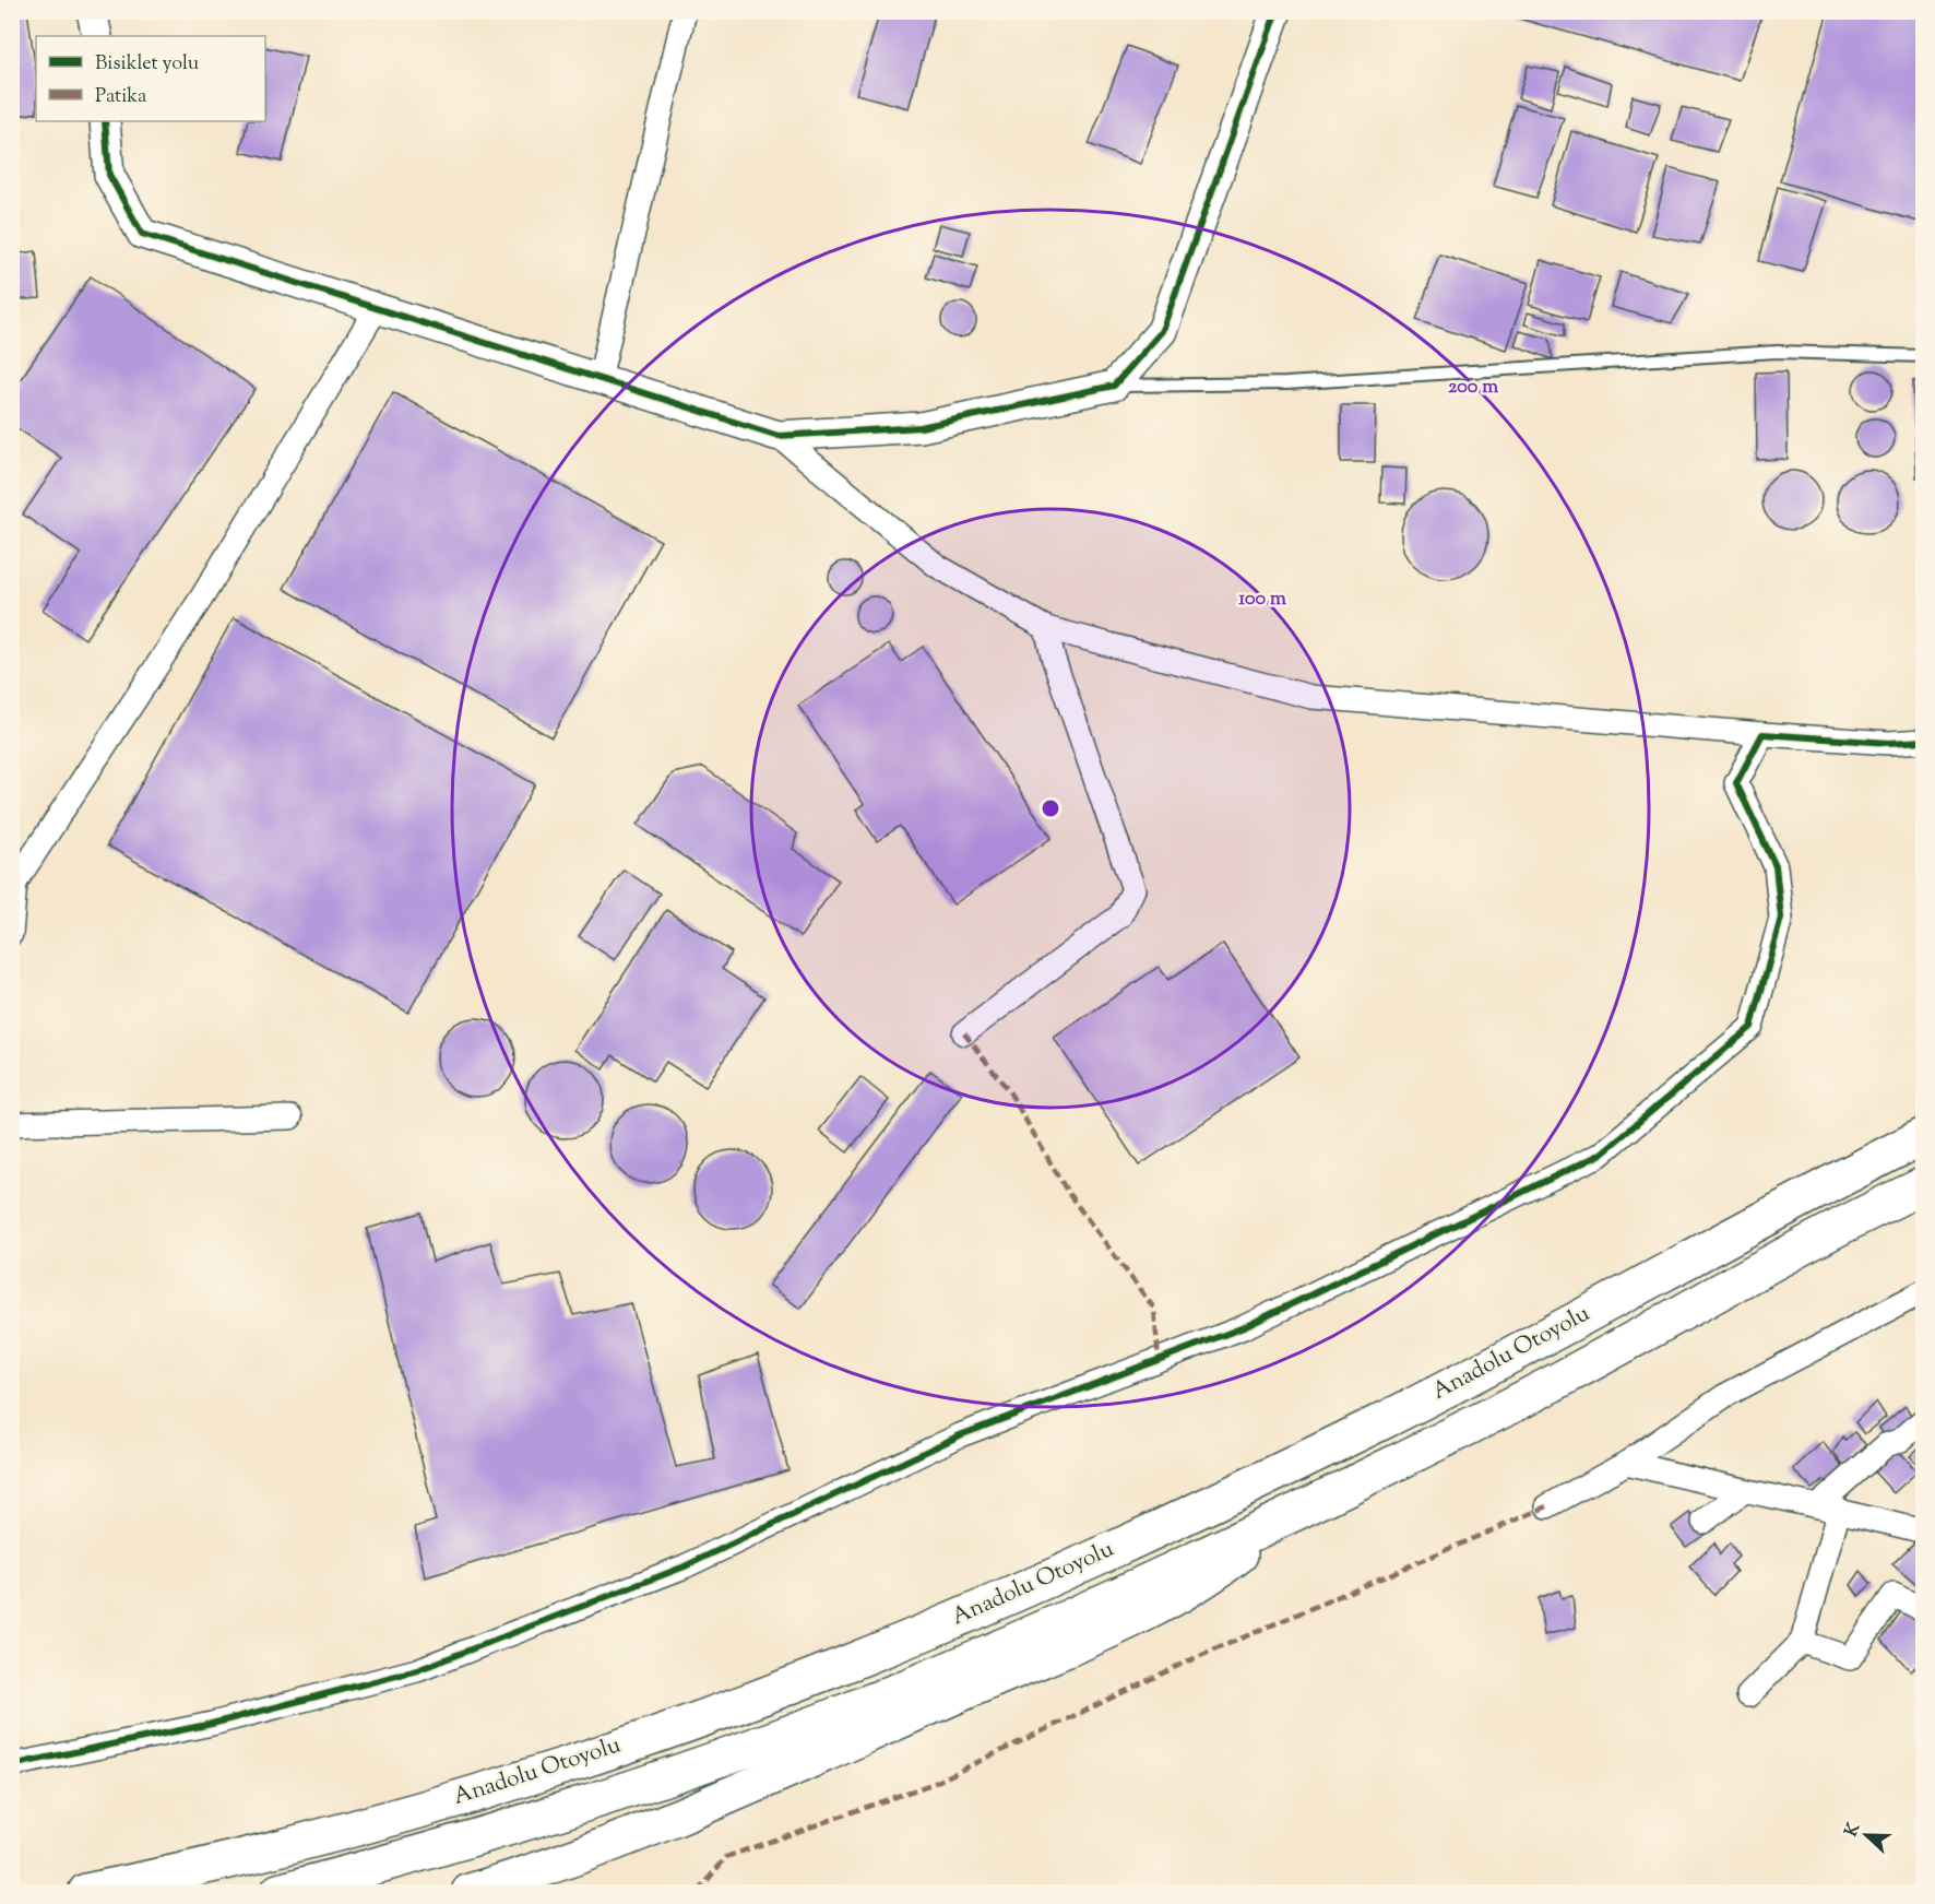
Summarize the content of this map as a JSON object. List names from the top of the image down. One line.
{"streets":{"highway":["Anadolu Otoyolu"]},"legend":["Bisiklet yolu","Patika"],"north":"left","rings":["200 m","100 m"]}
